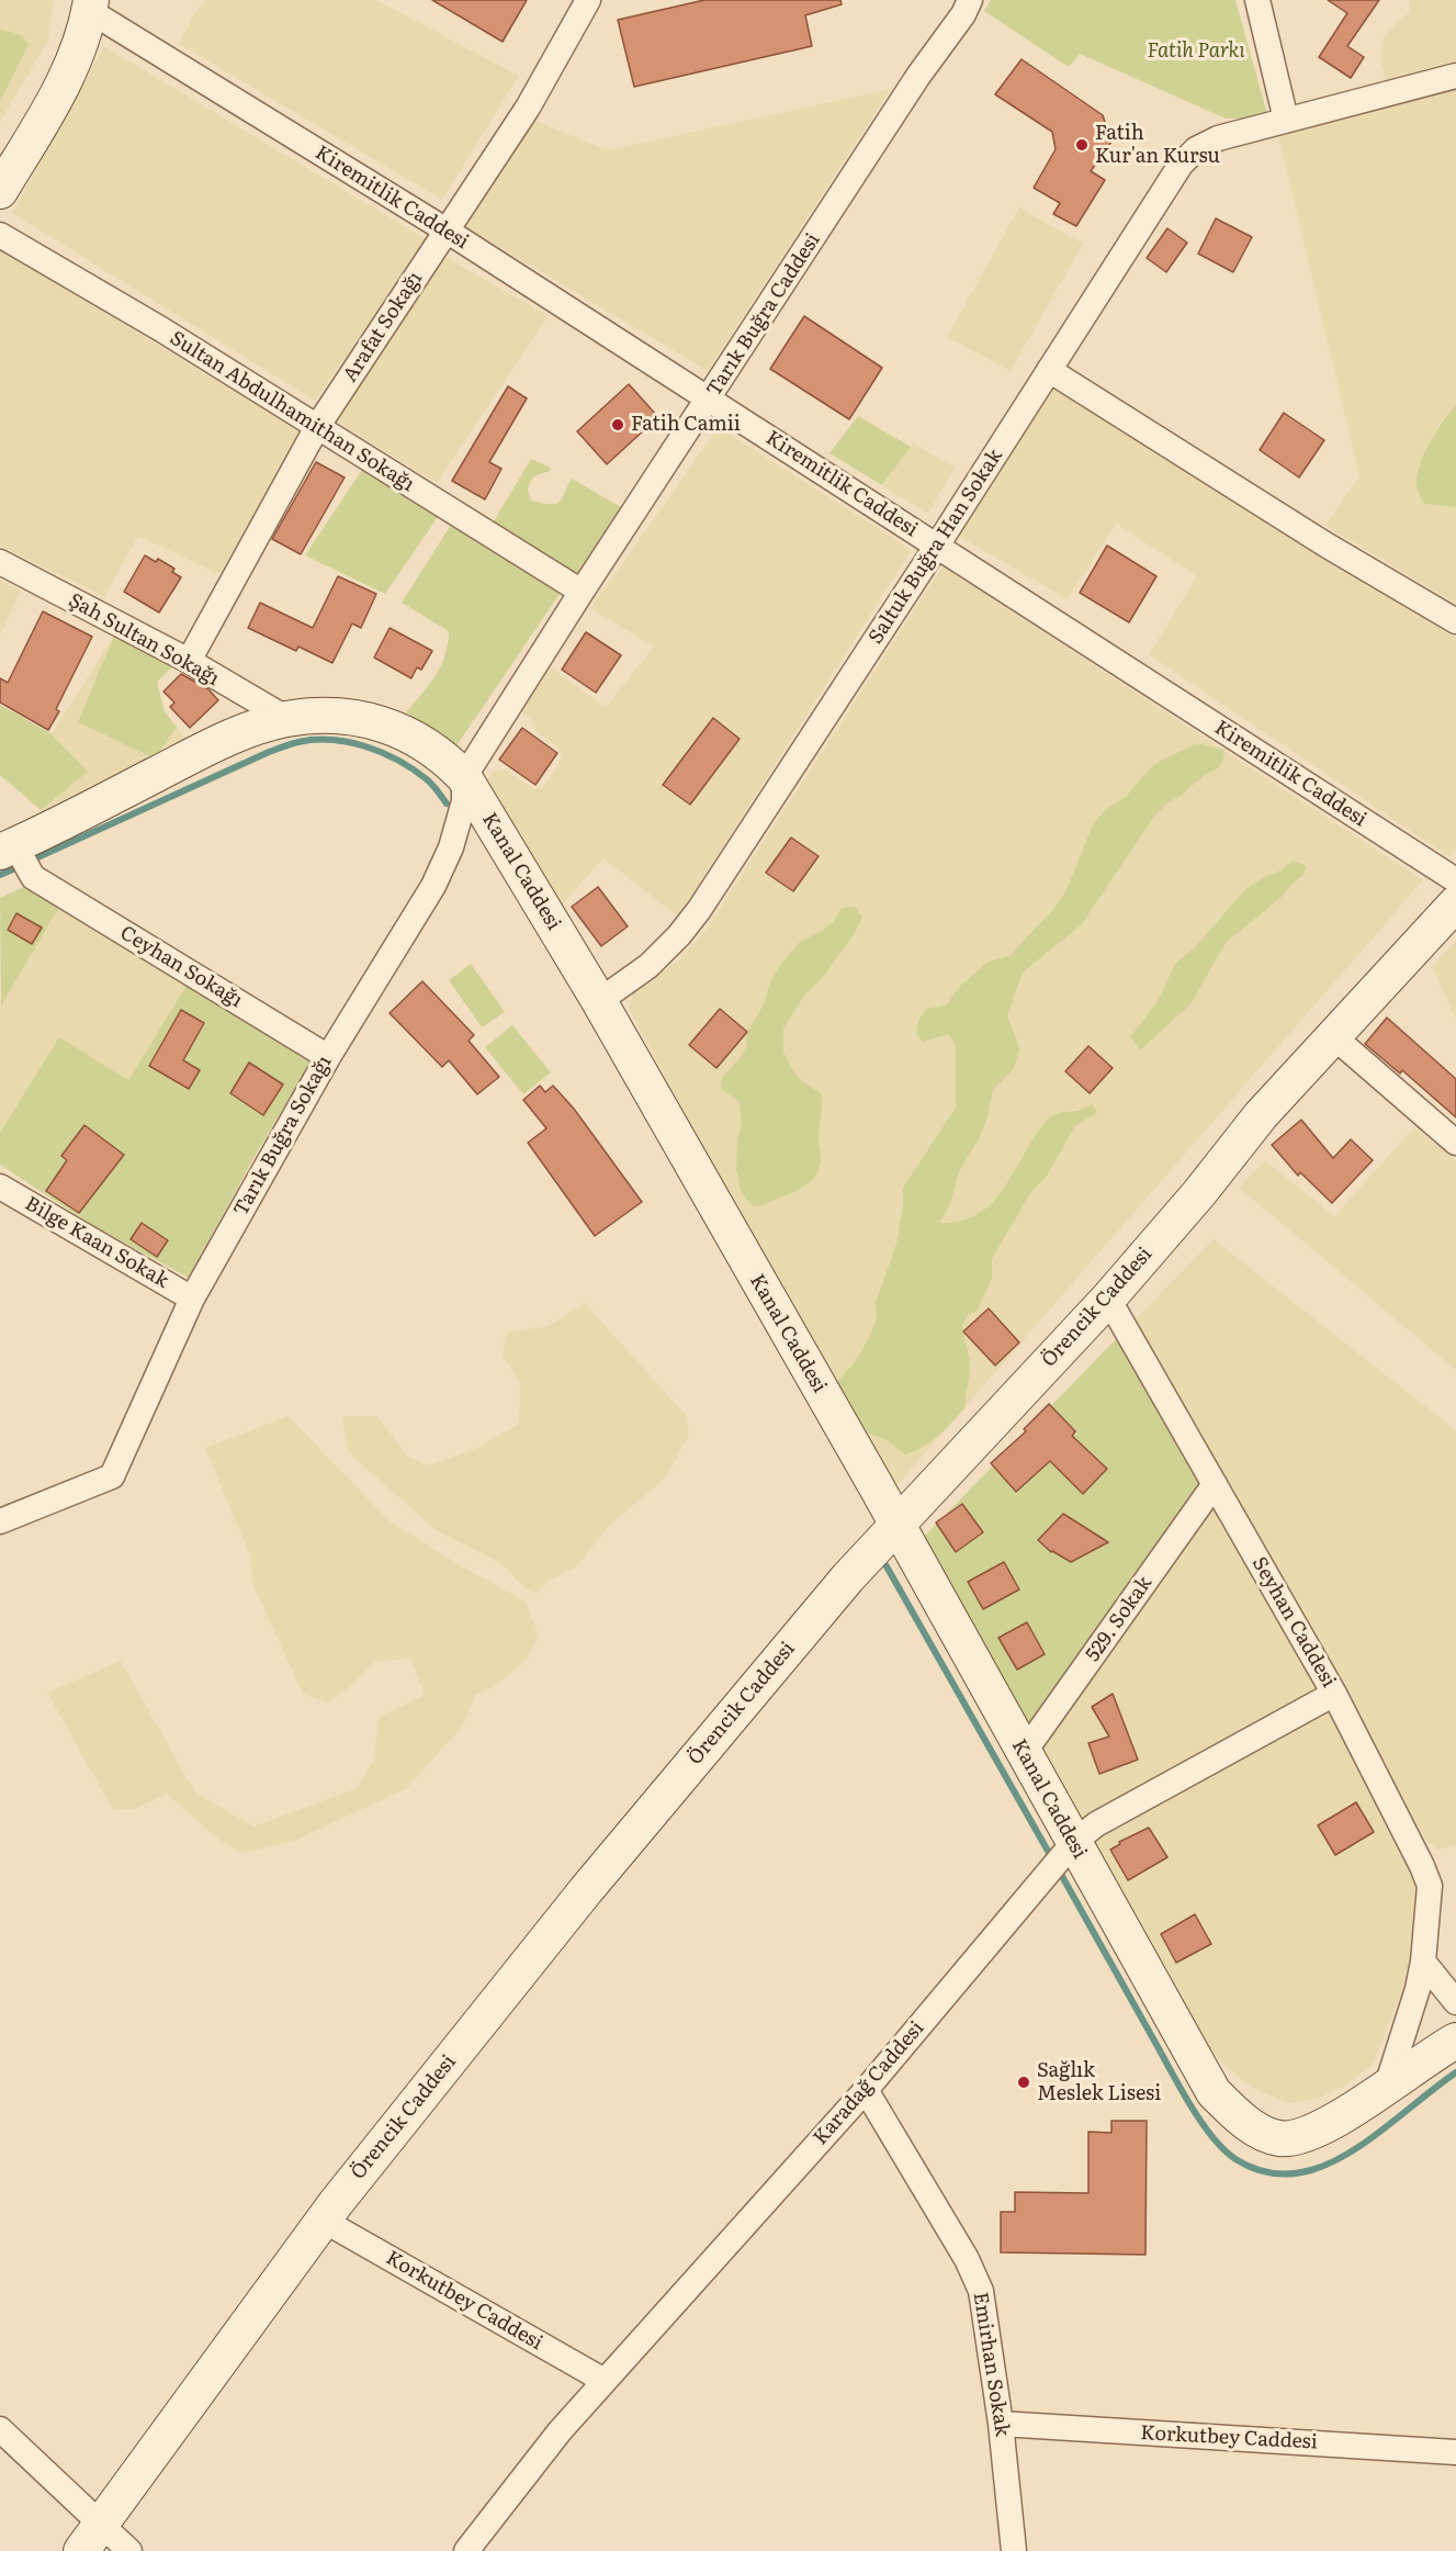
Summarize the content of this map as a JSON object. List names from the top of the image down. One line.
{"streets":{"street":["Kiremitlik Caddesi","Tarık Buğra Caddesi","Arafat Sokağı","Sultan Abdulhamithan Sokağı","Saltuk Buğra Han Sokak","Şah Sultan Sokağı","Kanal Caddesi","Ceyhan Sokağı","Tarık Buğra Sokağı","Bilge Kaan Sokak","Örencik Caddesi","529. Sokak","Seyhan Caddesi","Karadağ Caddesi","Korkutbey Caddesi","Emirhan Sokak"]},"crossings":[["Kiremitlik Caddesi","Tarık Buğra Caddesi"],["Kiremitlik Caddesi","Arafat Sokağı"],["Kiremitlik Caddesi","Saltuk Buğra Han Sokak"],["Tarık Buğra Caddesi","Sultan Abdulhamithan Sokağı"],["Tarık Buğra Caddesi","Kanal Caddesi"],["Tarık Buğra Caddesi","Tarık Buğra Sokağı"],["Arafat Sokağı","Sultan Abdulhamithan Sokağı"],["Arafat Sokağı","Şah Sultan Sokağı"],["Saltuk Buğra Han Sokak","Kanal Caddesi"],["Şah Sultan Sokağı","Kanal Caddesi"],["Kanal Caddesi","Ceyhan Sokağı"],["Kanal Caddesi","Tarık Buğra Sokağı"],["Kanal Caddesi","Örencik Caddesi"],["Kanal Caddesi","529. Sokak"],["Kanal Caddesi","Seyhan Caddesi"],["Kanal Caddesi","Karadağ Caddesi"],["Ceyhan Sokağı","Tarık Buğra Sokağı"],["Tarık Buğra Sokağı","Bilge Kaan Sokak"],["Örencik Caddesi","Seyhan Caddesi"],["Örencik Caddesi","Korkutbey Caddesi"],["529. Sokak","Seyhan Caddesi"],["Seyhan Caddesi","Karadağ Caddesi"],["Karadağ Caddesi","Korkutbey Caddesi"],["Karadağ Caddesi","Emirhan Sokak"],["Korkutbey Caddesi","Emirhan Sokak"]],"parks":["Fatih Parkı"],"places":["Fatih Kur'an Kursu","Fatih Camii","Sağlık Meslek Lisesi"]}
